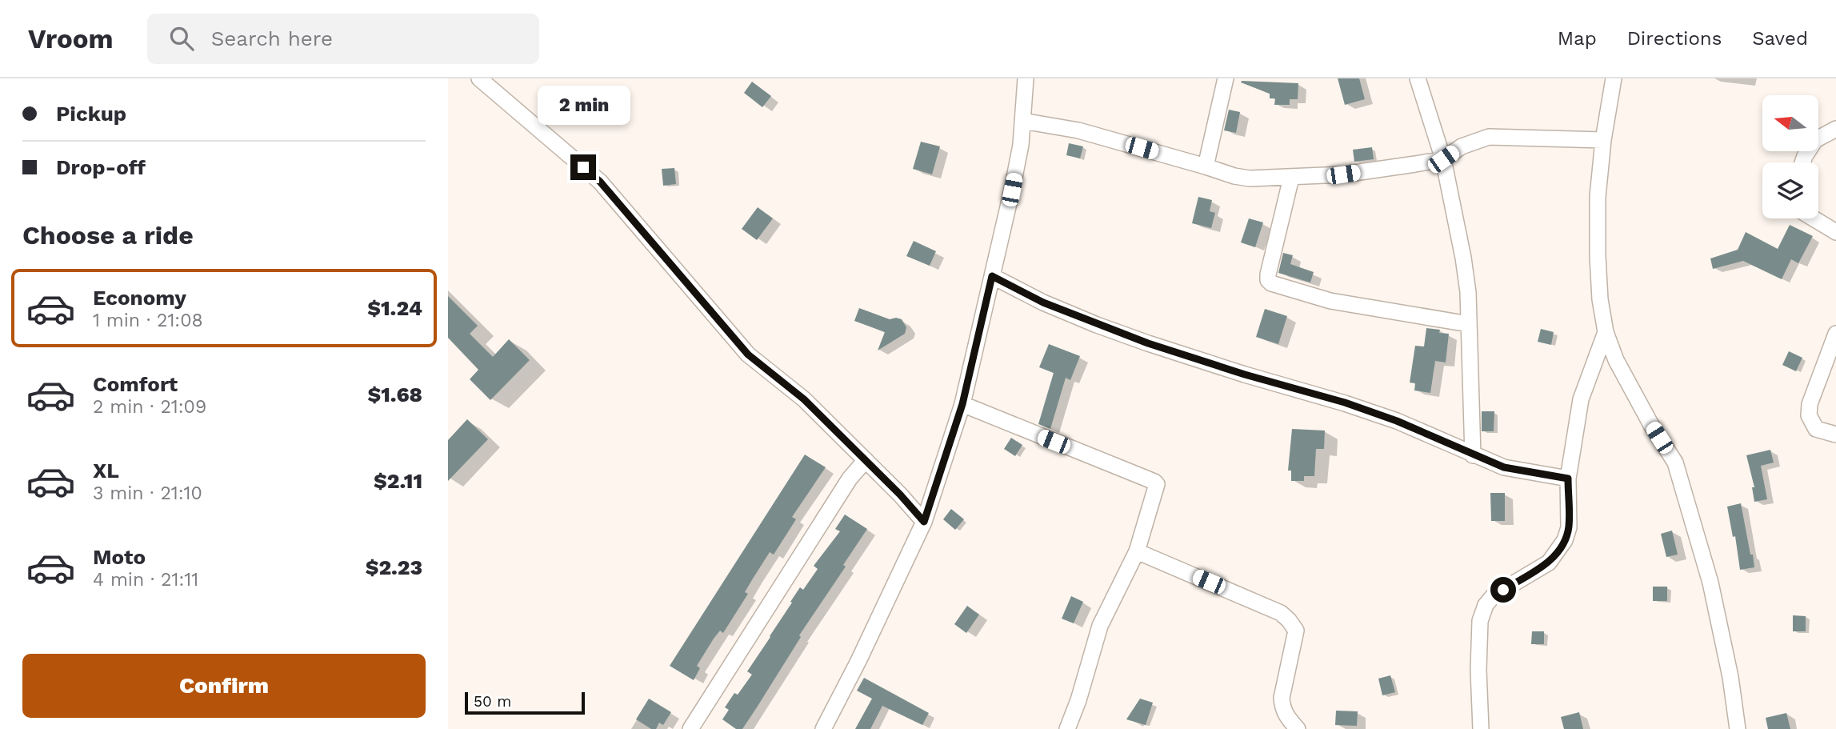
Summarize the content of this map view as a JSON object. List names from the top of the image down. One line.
{"scale_bar":"50 m","north":"left","page":{"header":"Vroom","search":"Search here","nav":["Map","Directions","Saved"],"banner":["Pickup","Drop-off"],"bubble":"2 min","heading":"Choose a ride","list":[{"name":"Economy","note":"1 min · 21:08","value":"$1.24"},{"name":"Comfort","note":"2 min · 21:09","value":"$1.68"},{"name":"XL","note":"3 min · 21:10","value":"$2.11"},{"name":"Moto","note":"4 min · 21:11","value":"$2.23"}],"buttons":"Confirm","scale":"50 m"}}
